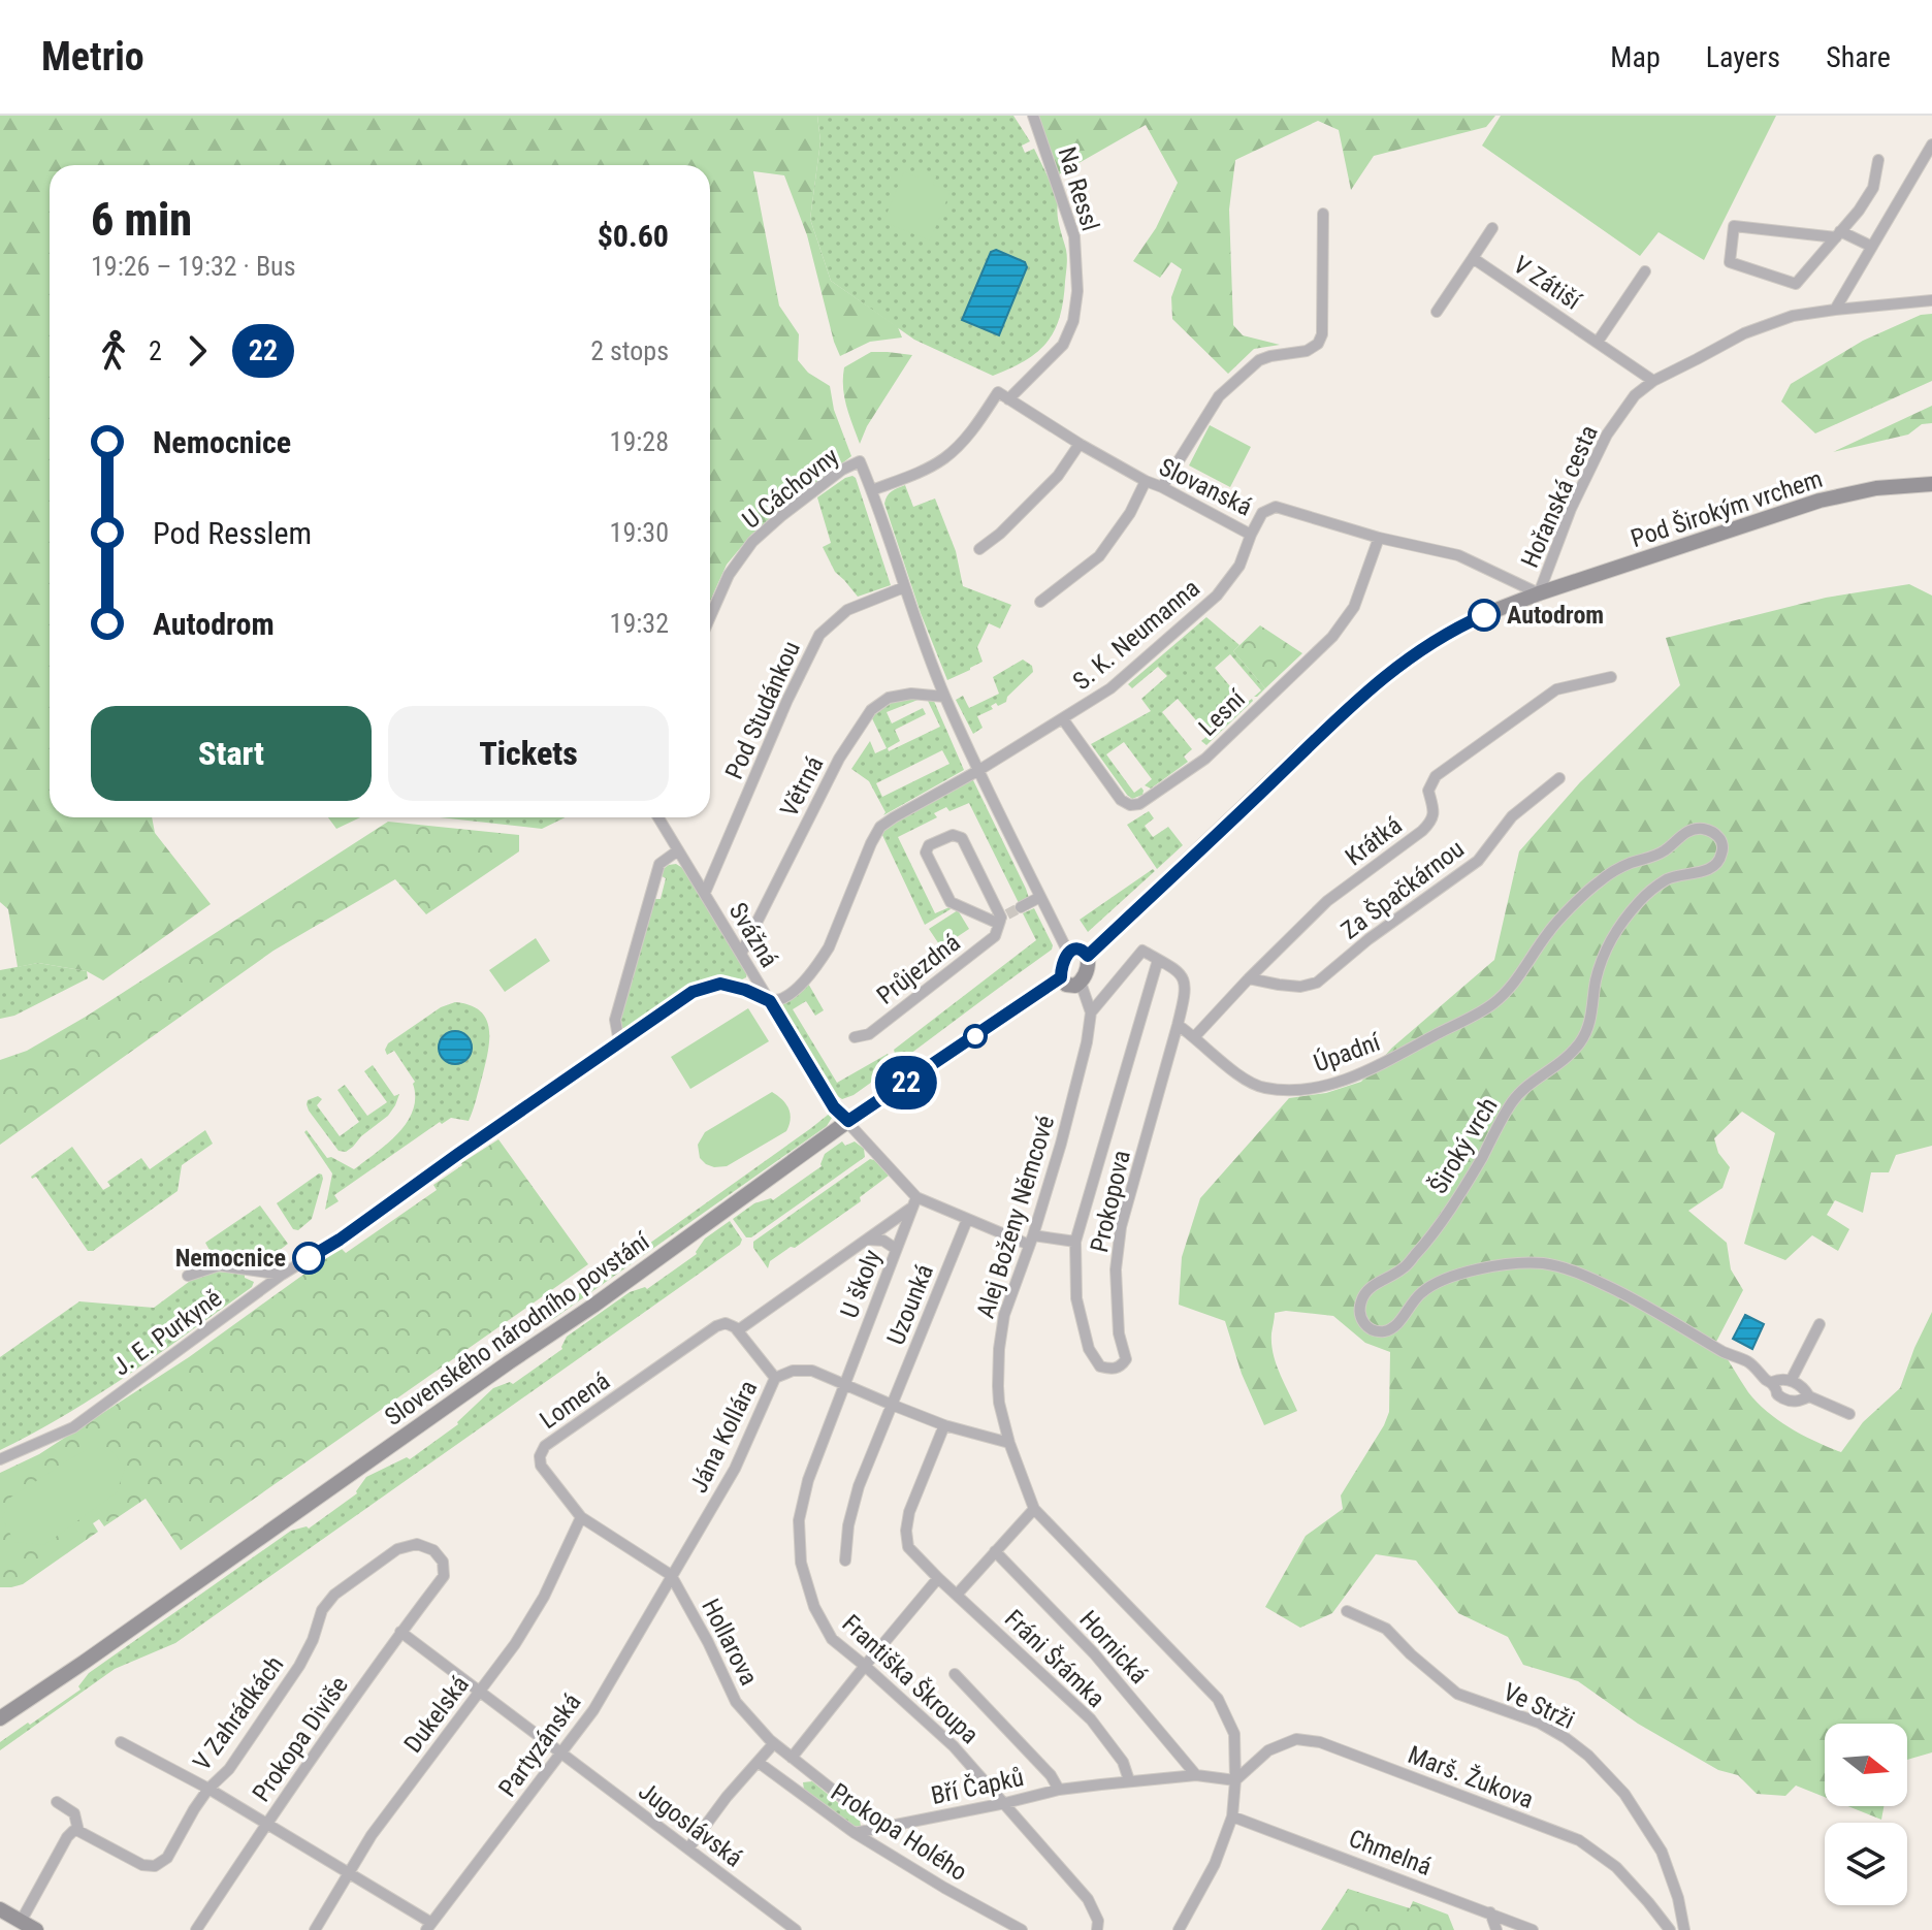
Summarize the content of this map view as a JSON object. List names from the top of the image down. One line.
{"streets":{"street":["Na Ressl","V Zátiší","Slovanská","U Cáchovny","Hořanská cesta","Pod Širokým vrchem","S. K. Neumanna","Pod Studánkou","Lesní","Větrná","Krátká","Za Špačkárnou","Svážná","Průjezdná","Úpadní","Široký vrch","Prokopova","Alej Boženy Němcové","U školy","Uzounká","Slovenského národního povstání","J. E. Purkyně","Lomená","Jána Kollára","Hollarova","Hornická","Fráni Šrámka","Františka Škroupa","Ve Strži","V Zahrádkách","Dukelská","Prokopa Diviše","Partyzánská","Marš. Žukova","Bří Čapků","Jugoslávská","Prokopa Holého","Chmelná"]},"crossings":[["Na Ressl","Slovanská"],["V Zátiší","Hořanská cesta"],["Slovanská","U Cáchovny"],["Slovanská","Hořanská cesta"],["Slovanská","Pod Širokým vrchem"],["Slovanská","S. K. Neumanna"],["Slovanská","Lesní"],["Hořanská cesta","Pod Širokým vrchem"],["S. K. Neumanna","Lesní"],["S. K. Neumanna","Svážná"],["S. K. Neumanna","J. E. Purkyně"],["Pod Studánkou","Svážná"],["Větrná","Svážná"],["Krátká","Za Špačkárnou"],["Krátká","Úpadní"],["Svážná","Prokopova"],["Svážná","U školy"],["Svážná","Slovenského národního povstání"],["Svážná","J. E. Purkyně"],["Úpadní","Široký vrch"],["Úpadní","Prokopova"],["Prokopova","Alej Boženy Němcové"],["Prokopova","U školy"],["Prokopova","Uzounká"],["Alej Boženy Němcové","Slovenského národního povstání"],["Alej Boženy Němcové","Jána Kollára"],["Alej Boženy Němcové","Marš. Žukova"],["Alej Boženy Němcové","Bří Čapků"],["Alej Boženy Němcové","Chmelná"],["U školy","Jána Kollára"],["U školy","Františka Škroupa"],["Uzounká","Jána Kollára"],["Lomená","Jána Kollára"],["Lomená","Hollarova"],["Lomená","Dukelská"],["Lomená","Partyzánská"],["Jána Kollára","Hollarova"],["Jána Kollára","Fráni Šrámka"],["Jána Kollára","Františka Škroupa"],["Jána Kollára","Partyzánská"],["Hollarova","Partyzánská"],["Hollarova","Prokopa Holého"],["Hornická","Bří Čapků"],["Fráni Šrámka","Bří Čapků"],["Františka Škroupa","Bří Čapků"],["V Zahrádkách","Prokopa Diviše"],["Dukelská","Jugoslávská"],["Prokopa Diviše","Jugoslávská"],["Partyzánská","Jugoslávská"],["Marš. Žukova","Bří Čapků"],["Bří Čapků","Prokopa Holého"]],"places":["Autodrom","Nemocnice"],"lines":["bus line 22"],"north":"right","page":{"header":"Metrio","nav":["Map","Layers","Share"],"on_map":"22","heading":["6 min","19:26 – 19:32 · Bus","$0.60"],"legs":["2","22","2 stops"],"list":[{"name":"Nemocnice","value":"19:28"},{"name":"Pod Resslem","value":"19:30"},{"name":"Autodrom","value":"19:32"}],"buttons":["Start","Tickets"]}}
